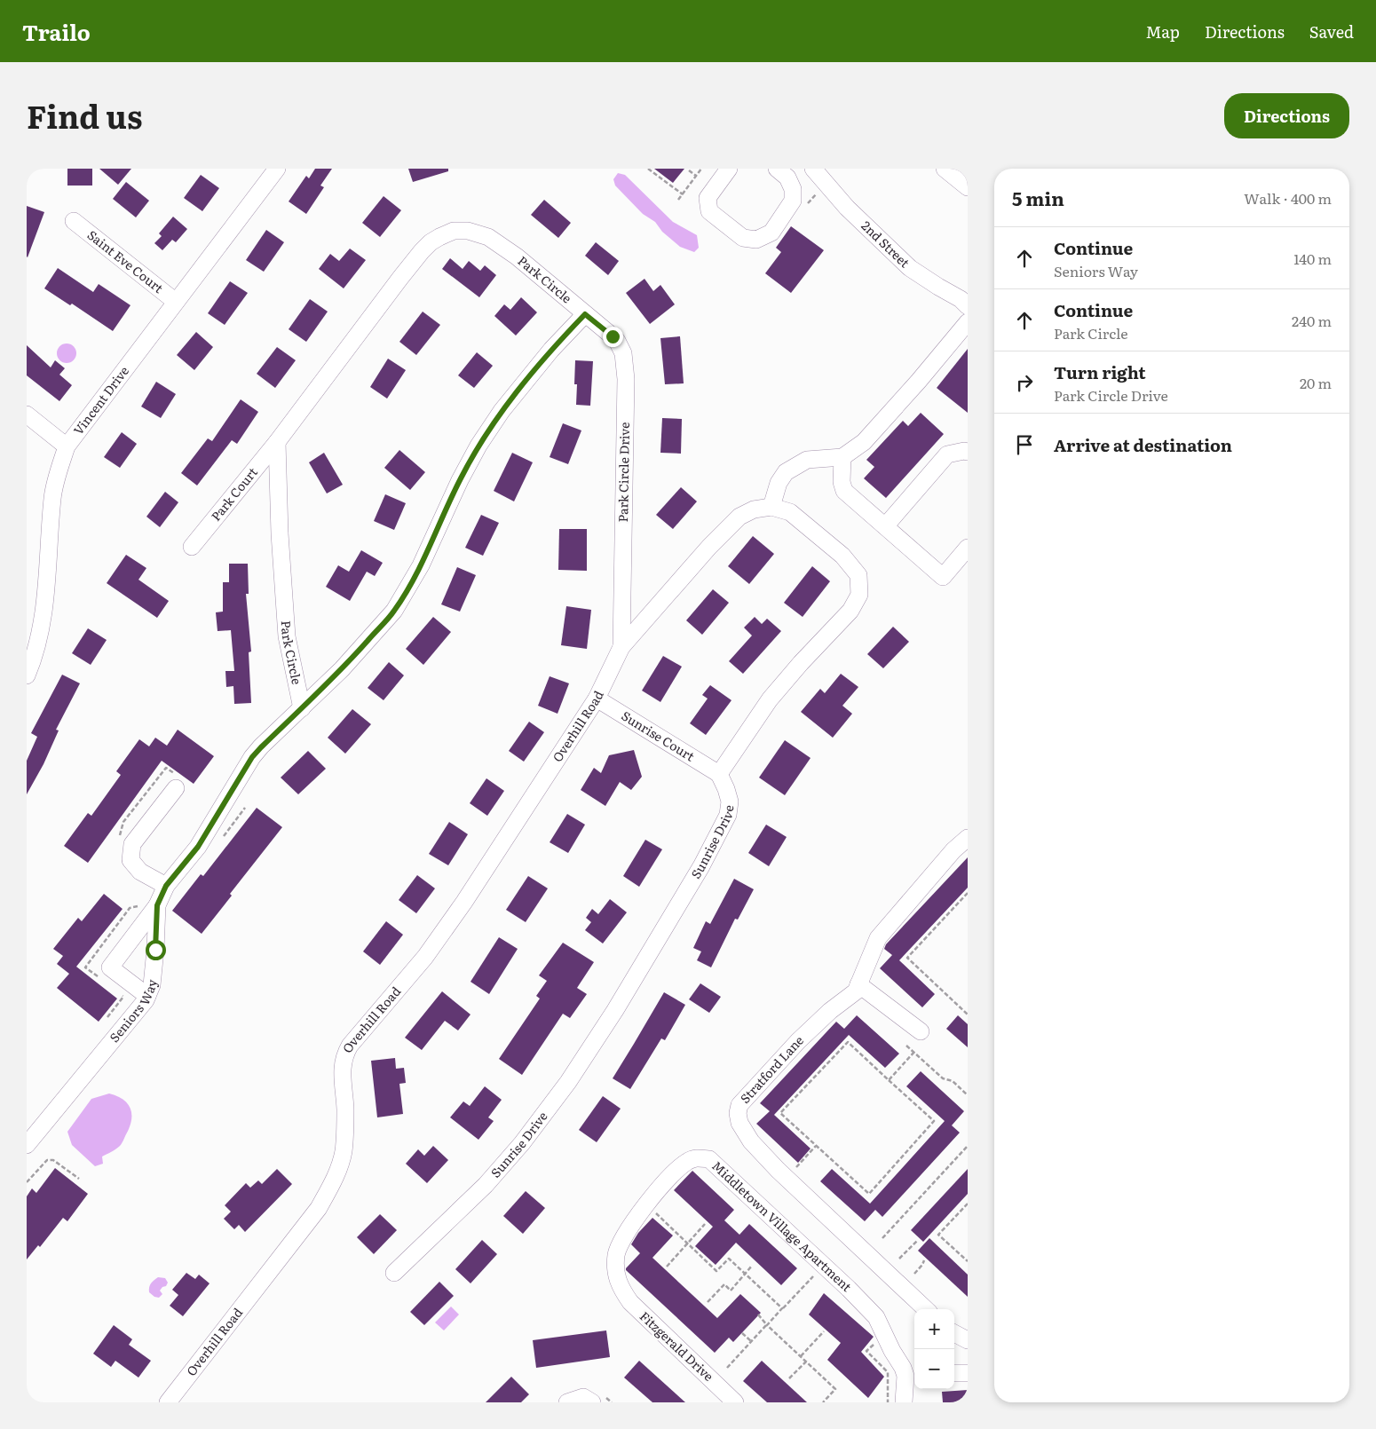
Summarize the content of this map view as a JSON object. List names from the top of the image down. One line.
{"streets":{"street":["2nd Street","Saint Eve Court","Park Circle","Vincent Drive","Park Circle Drive","Park Court","Overhill Road","Sunrise Court","Sunrise Drive","Seniors Way","Stratford Lane","Middletown Village Apartment","Fitzgerald Drive"]},"crossings":[["Saint Eve Court","Vincent Drive"],["Park Circle","Park Circle Drive"],["Park Circle","Park Court"],["Park Circle","Seniors Way"],["Park Circle Drive","Overhill Road"],["Overhill Road","Sunrise Court"],["Sunrise Court","Sunrise Drive"],["Middletown Village Apartment","Fitzgerald Drive"]],"page":{"header":"Trailo","nav":["Map","Directions","Saved"],"title":"Find us","buttons":"Directions","heading":["5 min","Walk · 400 m"],"list":[["Continue","Seniors Way","140 m"],["Continue","Park Circle","240 m"],["Turn right","Park Circle Drive","20 m"],"Arrive at destination"],"map_buttons":["+","−"]}}
